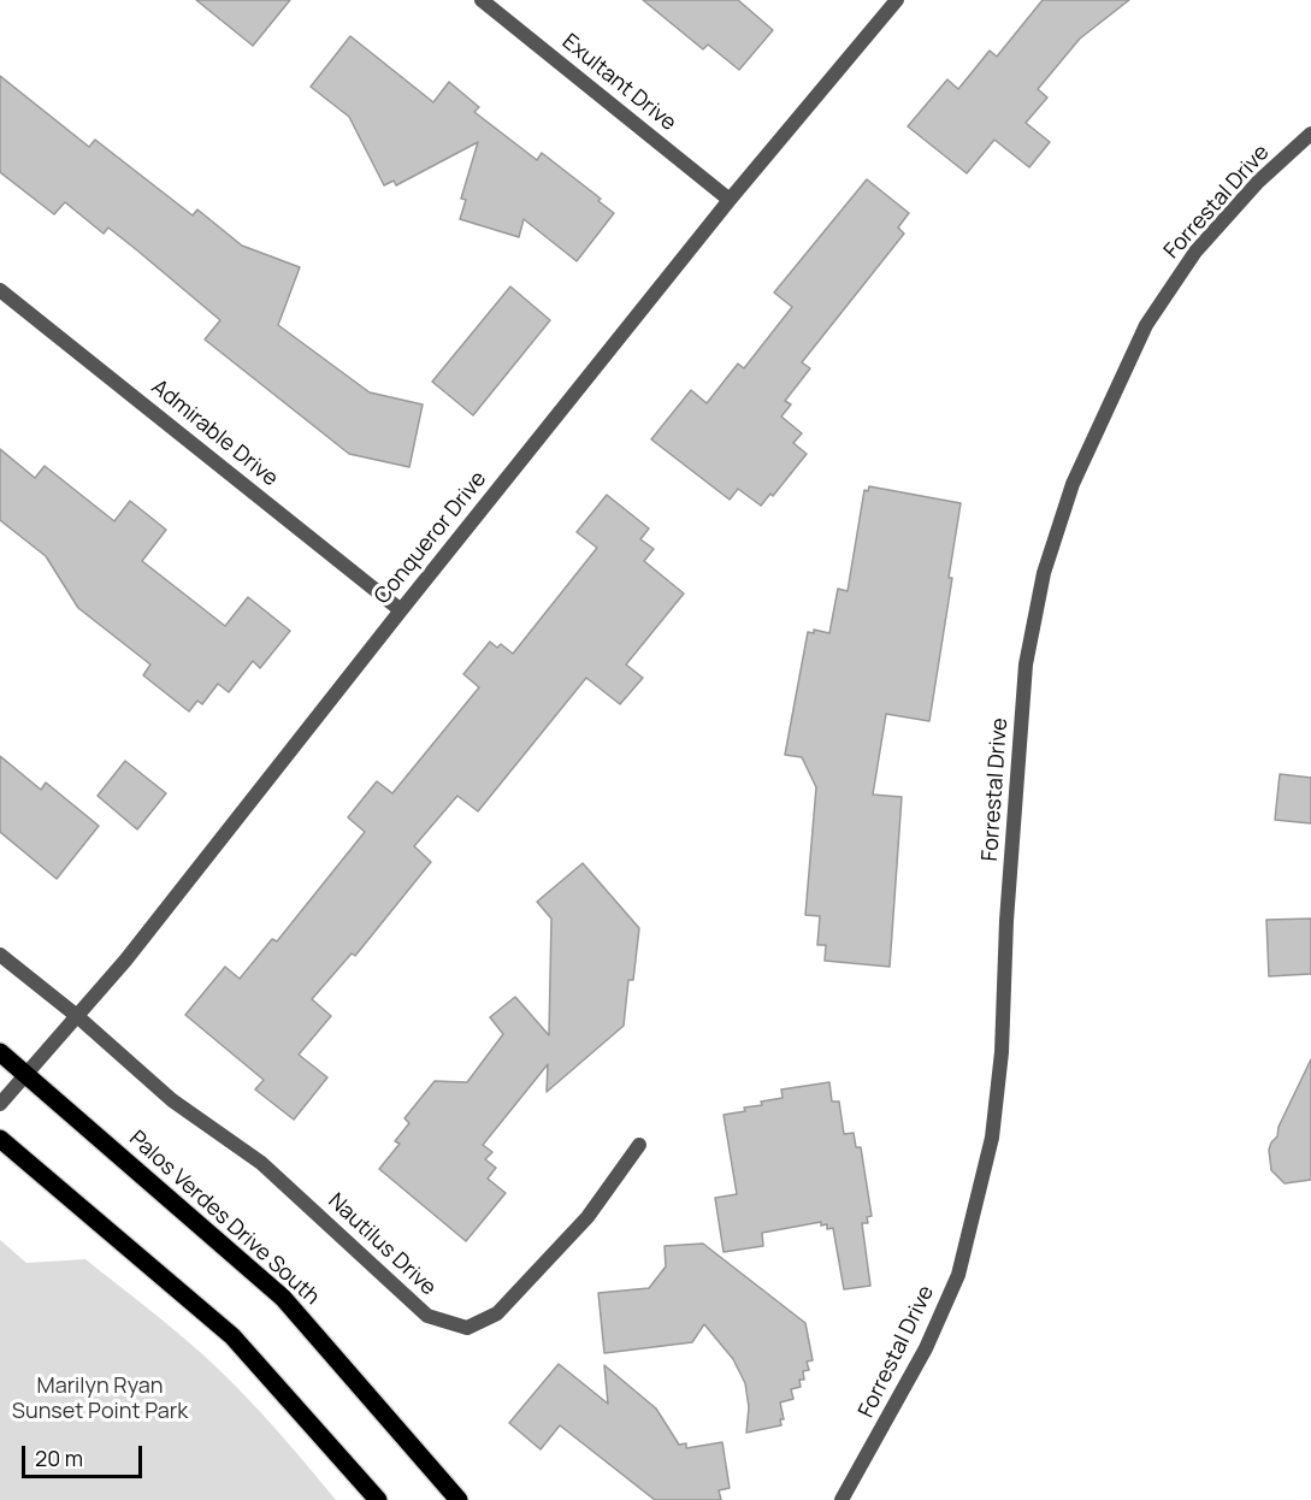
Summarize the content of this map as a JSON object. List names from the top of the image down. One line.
{"streets":{"main road":["Palos Verdes Drive South"],"street":["Exultant Drive","Forrestal Drive","Admirable Drive","Conqueror Drive","Nautilus Drive"]},"crossings":[["Exultant Drive","Conqueror Drive"],["Admirable Drive","Conqueror Drive"],["Conqueror Drive","Palos Verdes Drive South"],["Conqueror Drive","Nautilus Drive"]],"parks":["Marilyn Ryan Sunset Point Park"],"scale_bar":"20 m"}
